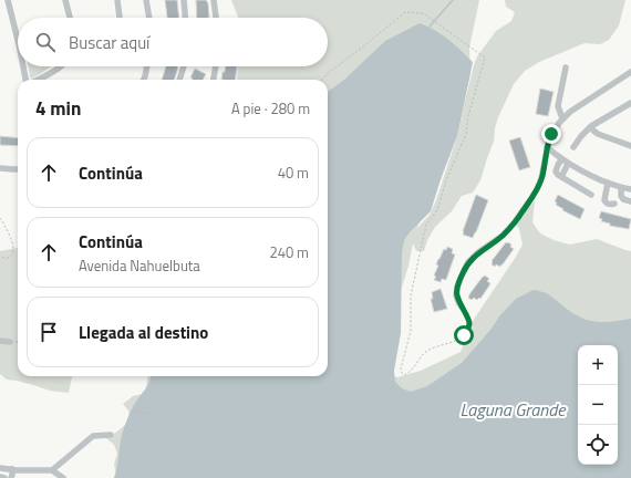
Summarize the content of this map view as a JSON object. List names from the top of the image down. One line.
{"water":["Laguna Grande"],"page":{"search":"Buscar aquí","heading":["4 min","A pie · 280 m"],"list":[["Continúa","40 m"],["Continúa","Avenida Nahuelbuta","240 m"],"Llegada al destino"],"map_buttons":["+","−"]}}
